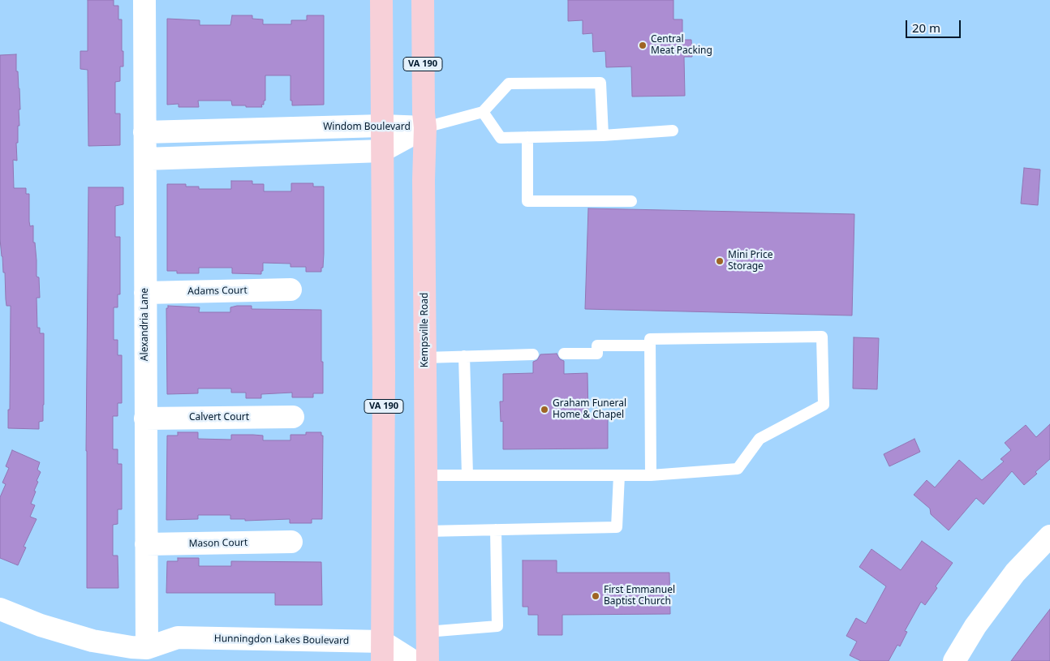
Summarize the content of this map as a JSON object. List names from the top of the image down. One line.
{"streets":{"main road":["VA 190","Kempsville Road"],"street":["Windom Boulevard","Adams Court","Alexandria Lane","Calvert Court","Mason Court","Hunningdon Lakes Boulevard"]},"crossings":[["VA 190","Windom Boulevard"],["VA 190","Hunningdon Lakes Boulevard"],["Windom Boulevard","Alexandria Lane"],["Windom Boulevard","Kempsville Road"],["Adams Court","Alexandria Lane"],["Alexandria Lane","Calvert Court"],["Alexandria Lane","Mason Court"],["Alexandria Lane","Hunningdon Lakes Boulevard"]],"places":["Central Meat Packing","Mini Price Storage","Graham Funeral Home & Chapel","First Emmanuel Baptist Church"],"scale_bar":"20 m"}
